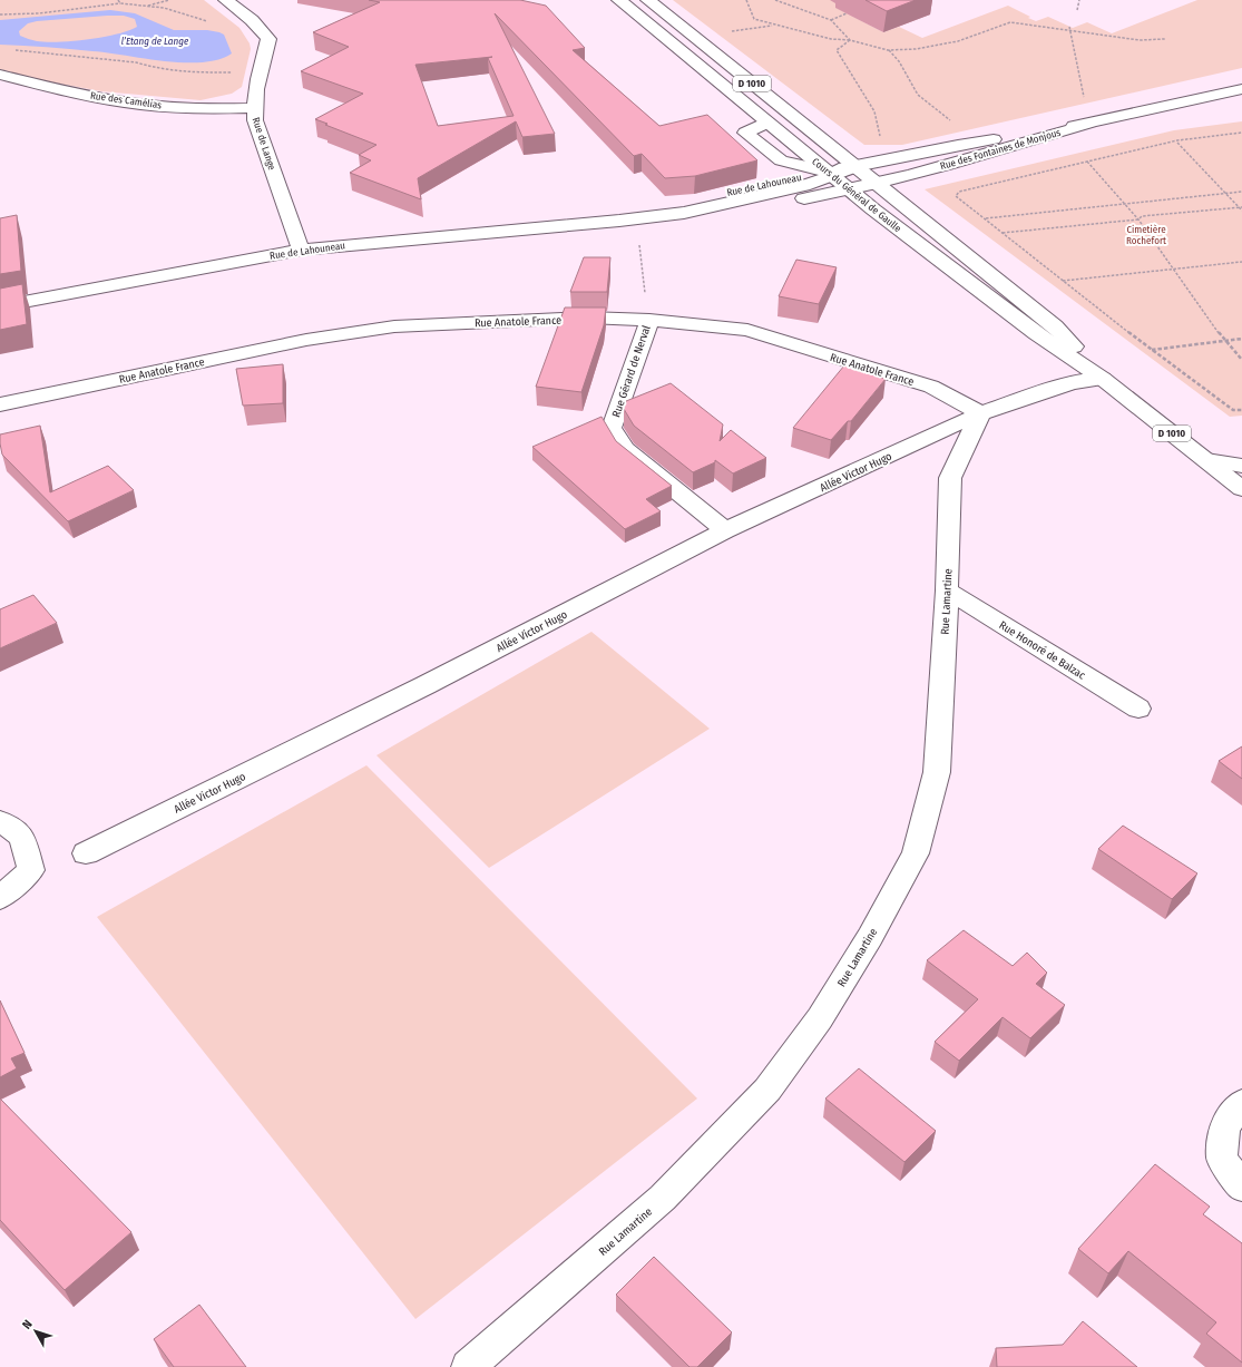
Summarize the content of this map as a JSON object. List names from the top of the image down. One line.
{"streets":{"street":["D 1010","Rue des Camélias","Rue de Lange","Rue des Fontaines de Monjous","Rue de Lahouneau","Cours du Général de Gaulle","Rue Anatole France","Rue Gérard de Nerval","Allée Victor Hugo","Rue Lamartine","Rue Honoré de Balzac"]},"crossings":[["Rue des Camélias","Rue de Lange"],["Rue de Lange","Rue de Lahouneau"],["Rue des Fontaines de Monjous","Rue de Lahouneau"],["Rue des Fontaines de Monjous","Cours du Général de Gaulle"],["Rue de Lahouneau","Cours du Général de Gaulle"],["Rue Anatole France","Rue Gérard de Nerval"],["Rue Anatole France","Allée Victor Hugo"],["Rue Anatole France","Rue Lamartine"],["Rue Gérard de Nerval","Allée Victor Hugo"],["Allée Victor Hugo","Rue Lamartine"],["Rue Lamartine","Rue Honoré de Balzac"]],"water":["l’Etang de Lange"],"parks":["Cimetière Rochefort"],"north":"top left"}
